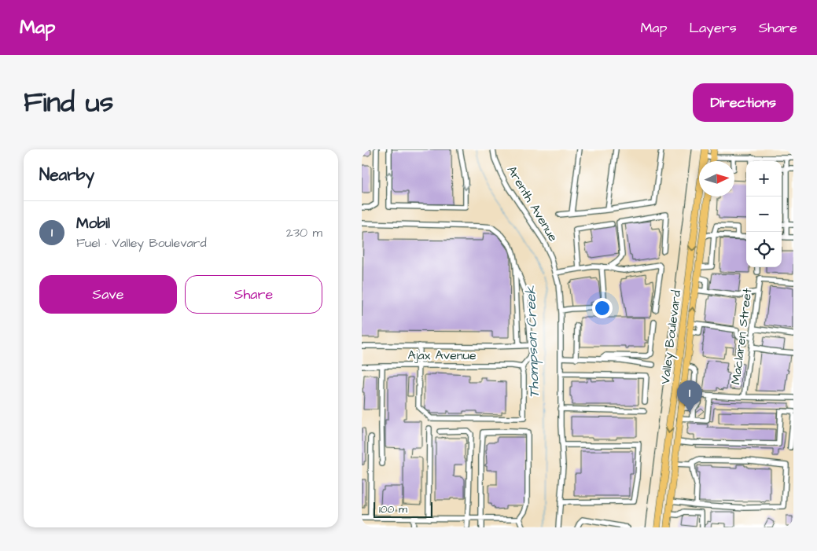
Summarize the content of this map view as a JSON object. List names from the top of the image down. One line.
{"streets":{"main road":["Valley Boulevard"],"street":["Arenth Avenue","Maclaren Street","Ajax Avenue"]},"water":["Thompson Creek"],"scale_bar":"100 m","north":"right","page":{"header":"Map","nav":["Map","Layers","Share"],"title":"Find us","buttons":["Directions",["Save","Share"]],"heading":"Nearby","map_buttons":["+","−"],"list":[{"mark":"1","name":"Mobil","note":"Fuel · Valley Boulevard","value":"230 m"}],"pins":"1","scale":"100 m"}}
